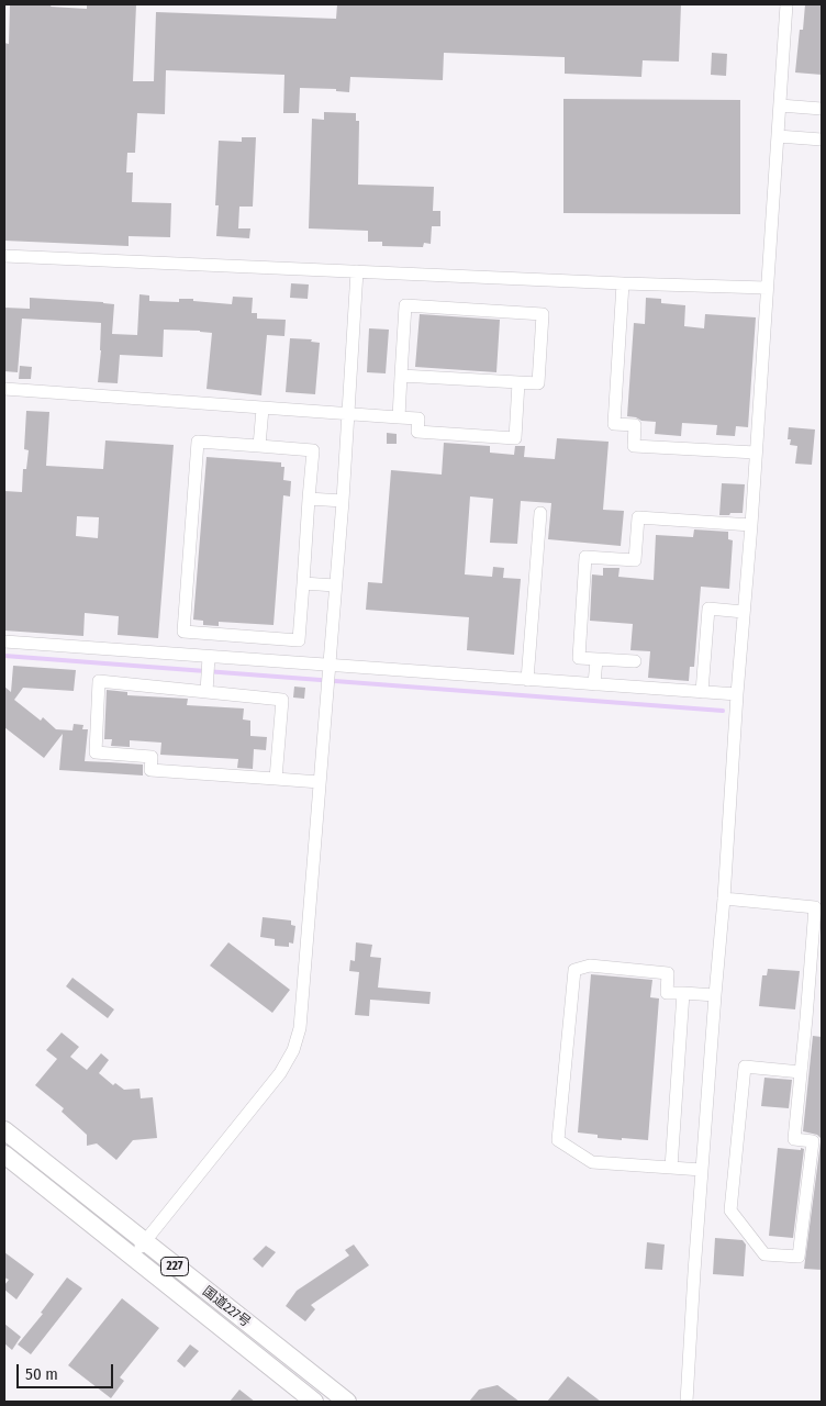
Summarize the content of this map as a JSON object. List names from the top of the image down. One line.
{"streets":{"highway":["227","国道227号"]},"scale_bar":"50 m"}
